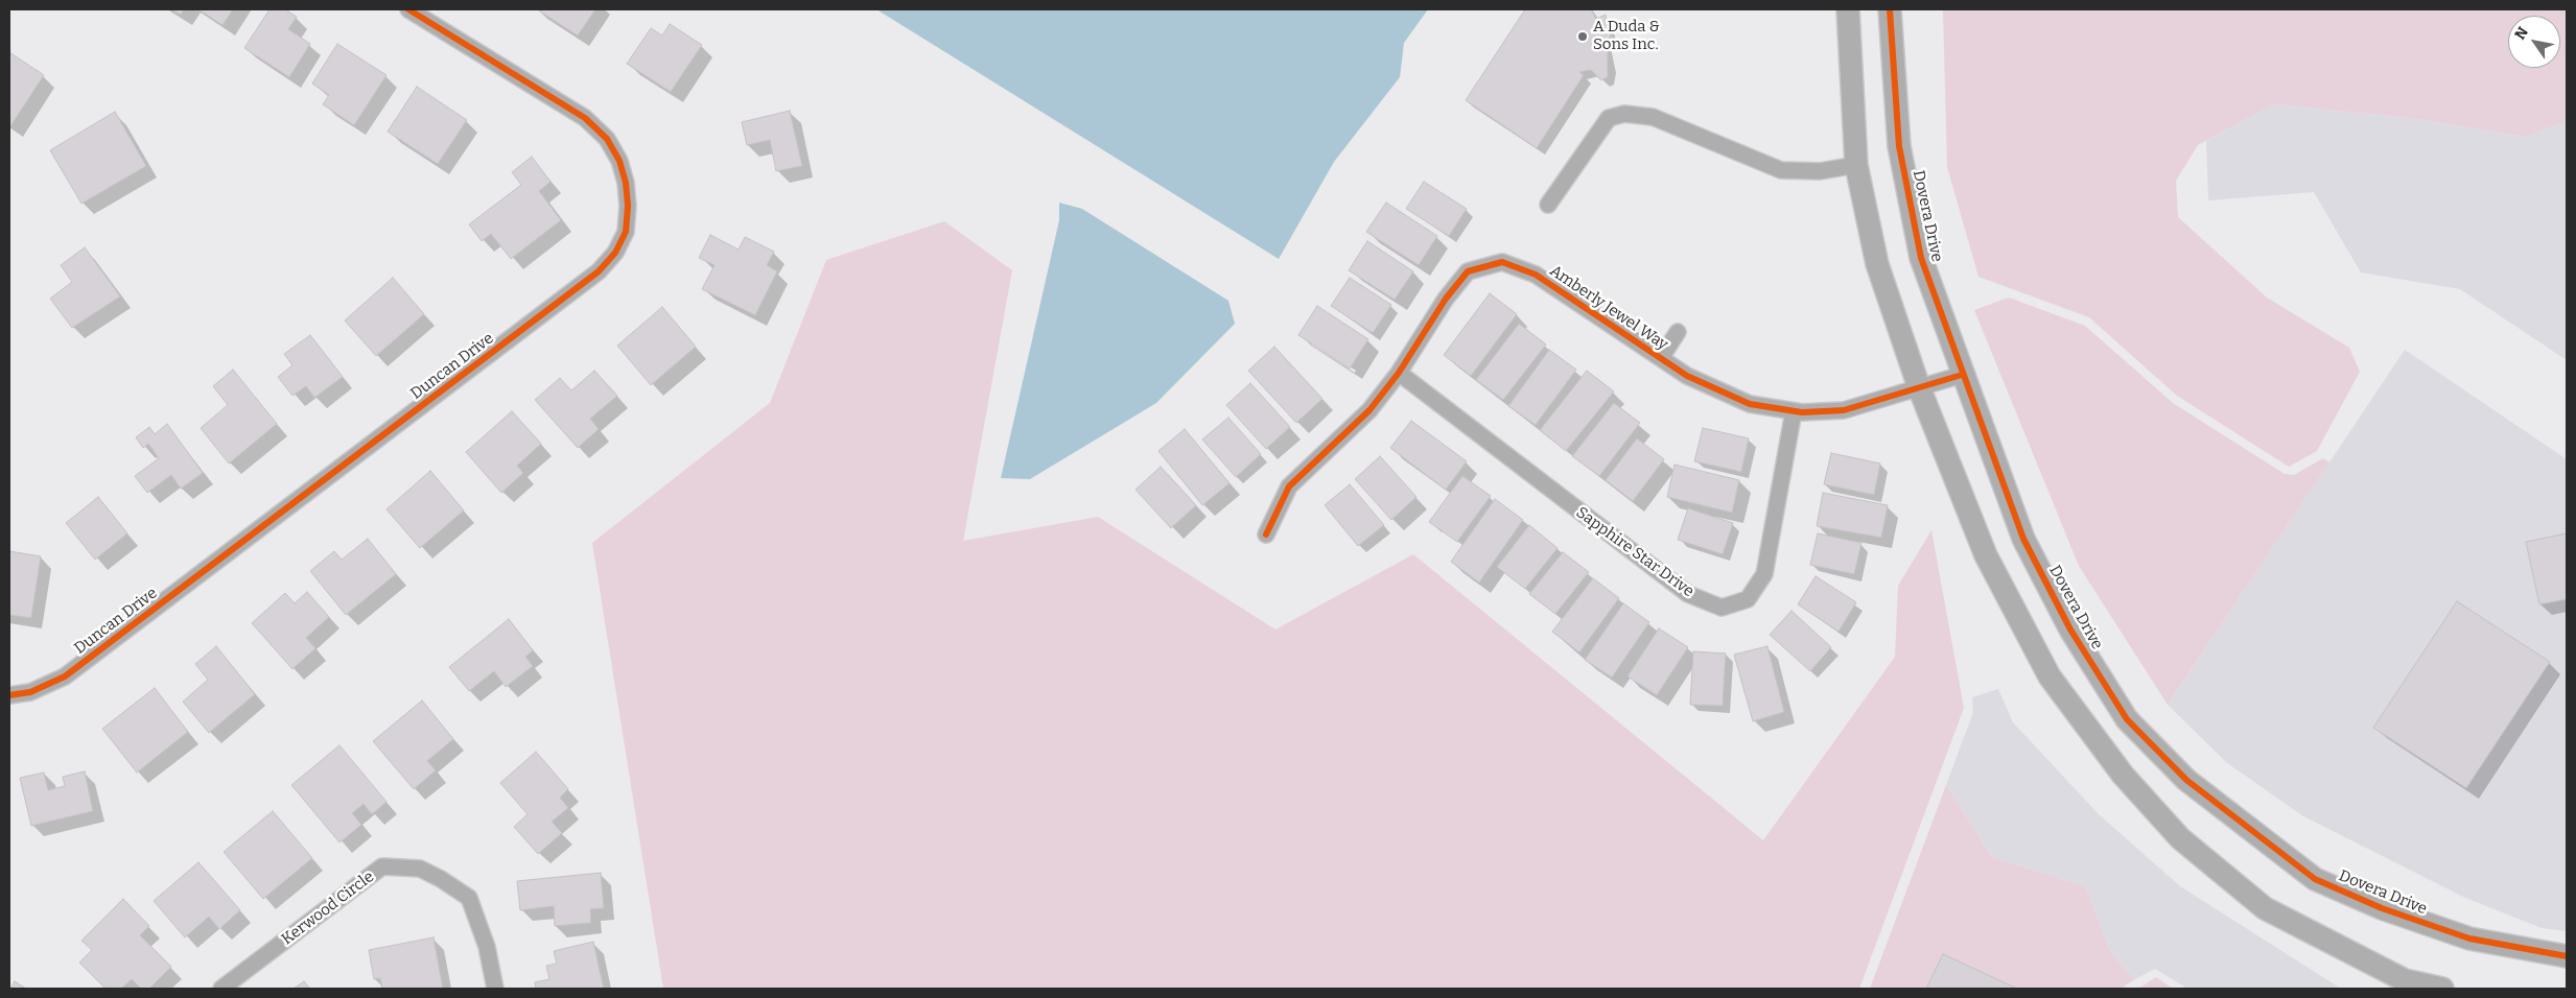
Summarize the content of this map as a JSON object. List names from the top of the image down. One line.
{"streets":{"street":["Dovera Drive","Amberly Jewel Way","Duncan Drive","Sapphire Star Drive","Kerwood Circle"]},"crossings":[["Dovera Drive","Amberly Jewel Way"],["Amberly Jewel Way","Sapphire Star Drive"]],"places":["A Duda & Sons Inc."],"north":"top left"}
